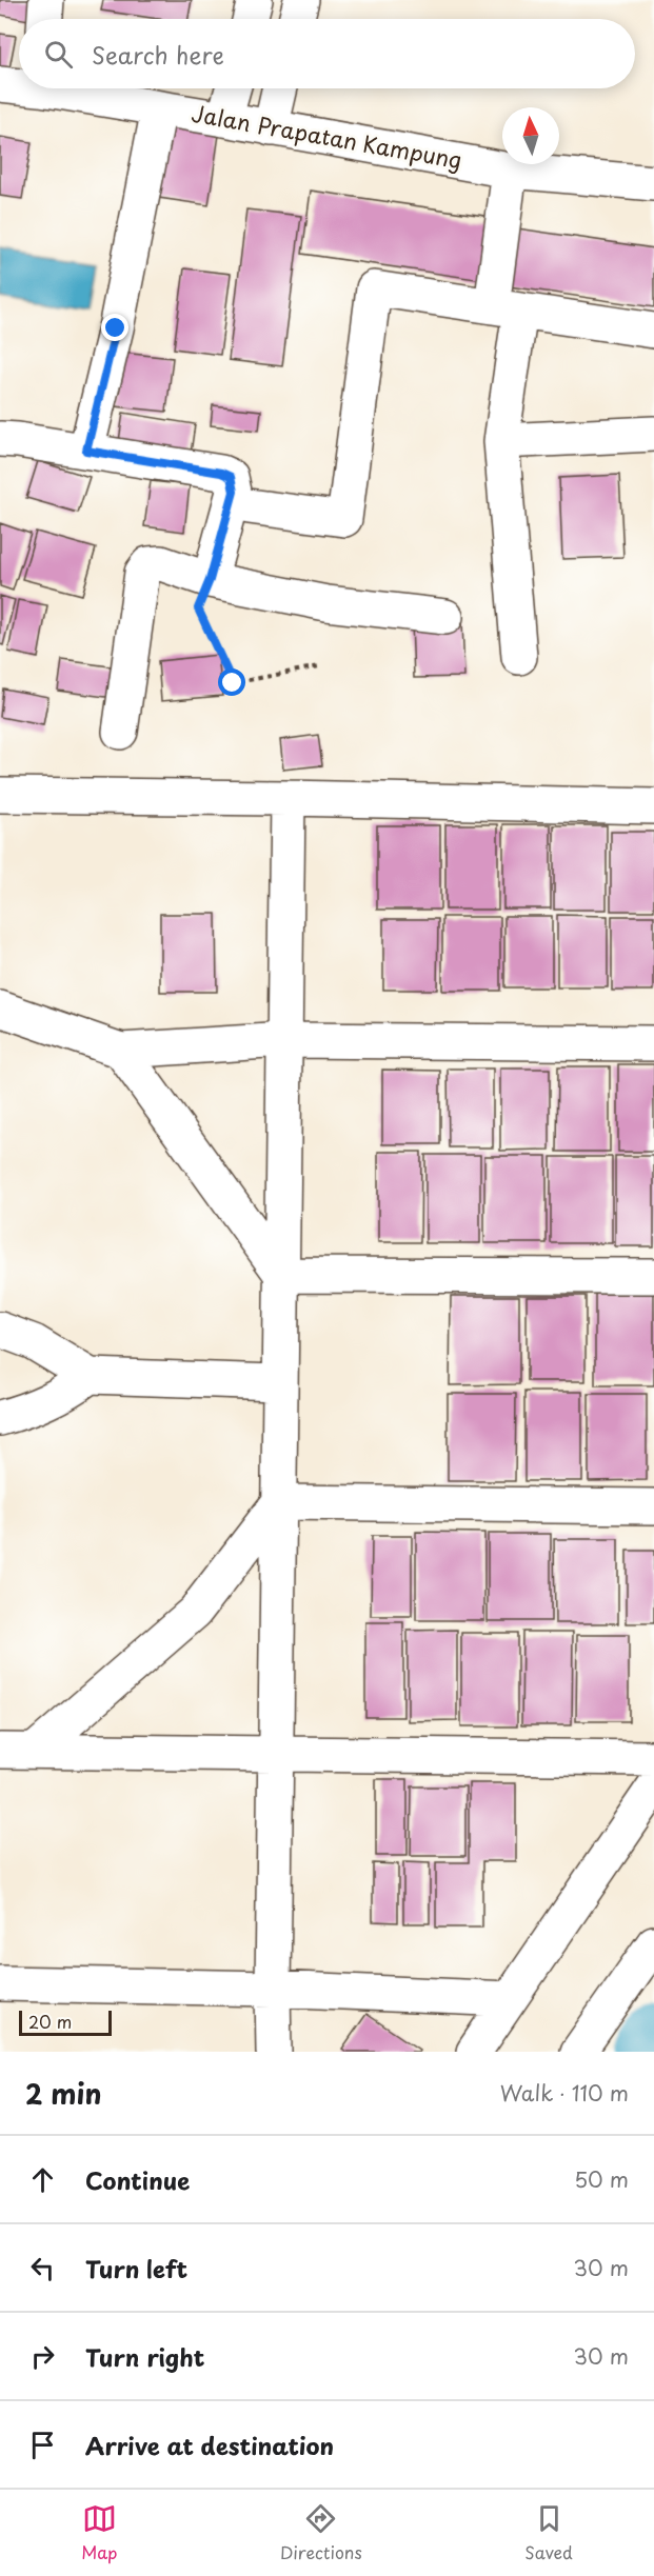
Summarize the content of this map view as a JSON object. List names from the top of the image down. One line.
{"streets":{"street":["Jalan Prapatan Kampung"]},"scale_bar":"20 m","north":"top","page":{"search":"Search here","scale":"20 m","heading":["2 min","Walk · 110 m"],"list":[["Continue","50 m"],["Turn left","30 m"],["Turn right","30 m"],"Arrive at destination"],"nav":["Map","Directions","Saved"]}}
